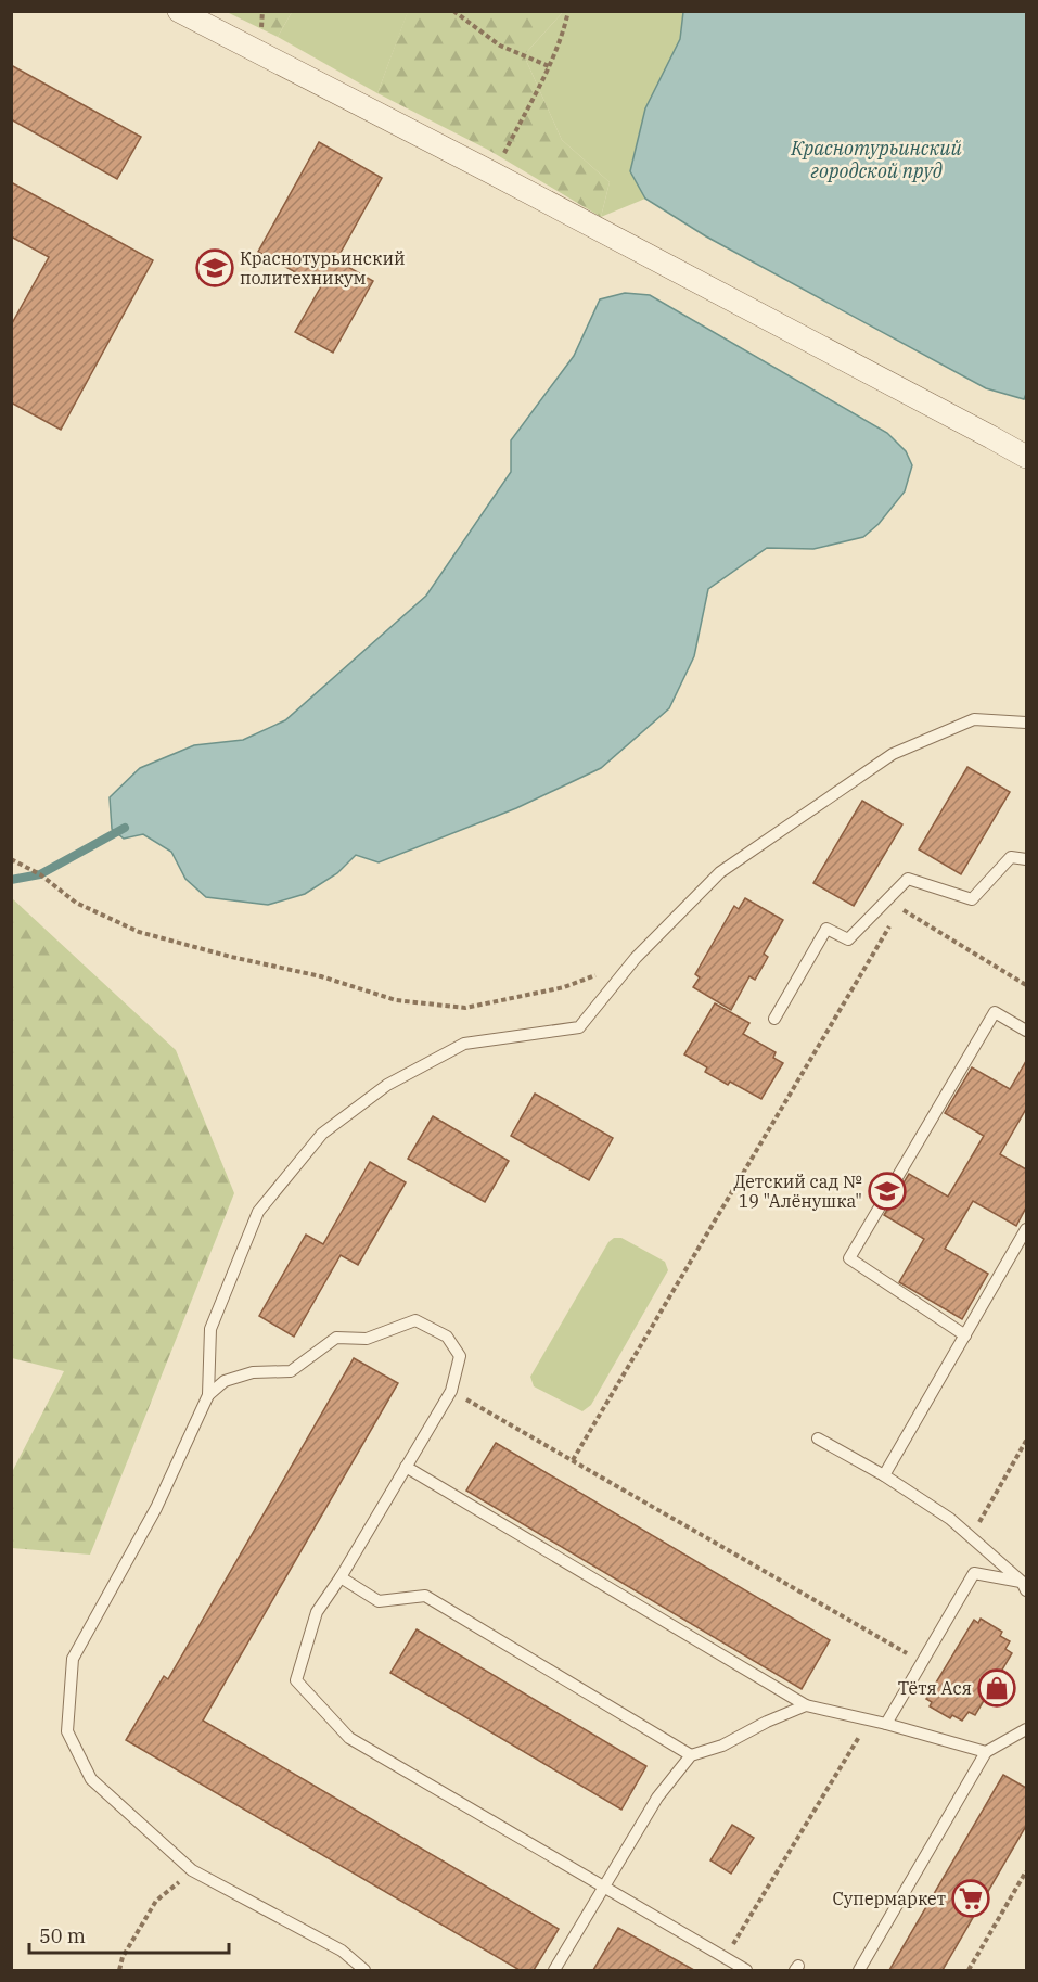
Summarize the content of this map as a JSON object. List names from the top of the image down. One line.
{"water":["Краснотурьинский городской пруд"],"places":{"school or university":["Краснотурьинский политехникум","Детский сад № 19 \"Алёнушка\""],"shop":["Тётя Ася"],"supermarket":["Супермаркет"]},"scale_bar":"50 m"}
